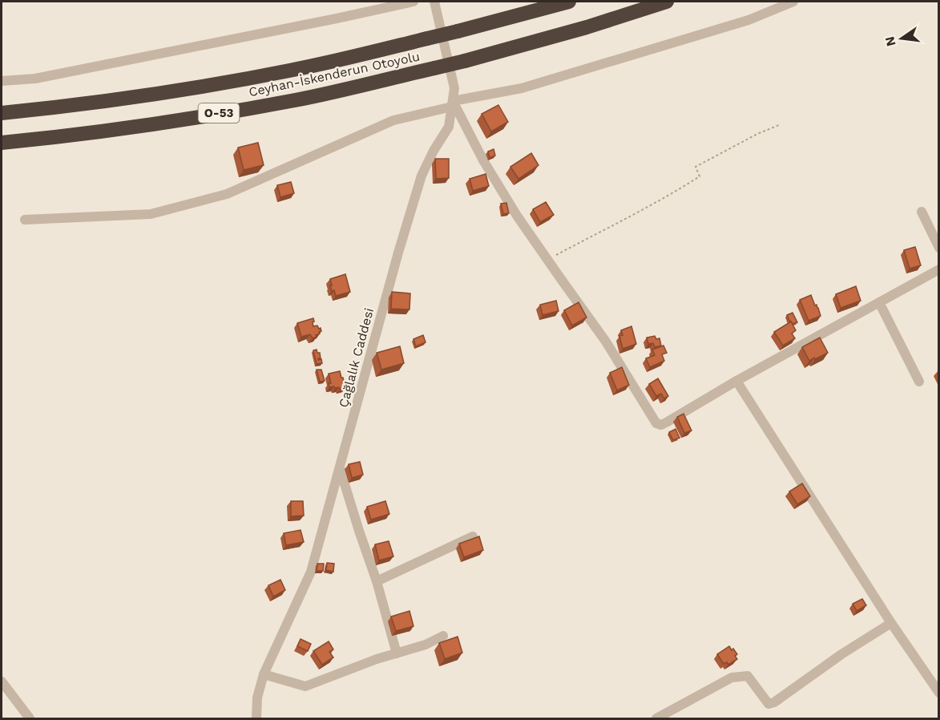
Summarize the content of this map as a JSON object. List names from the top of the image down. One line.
{"streets":{"highway":["Ceyhan-İskenderun Otoyolu","O-53"],"street":["Çağlalık Caddesi"]},"north":"left"}
